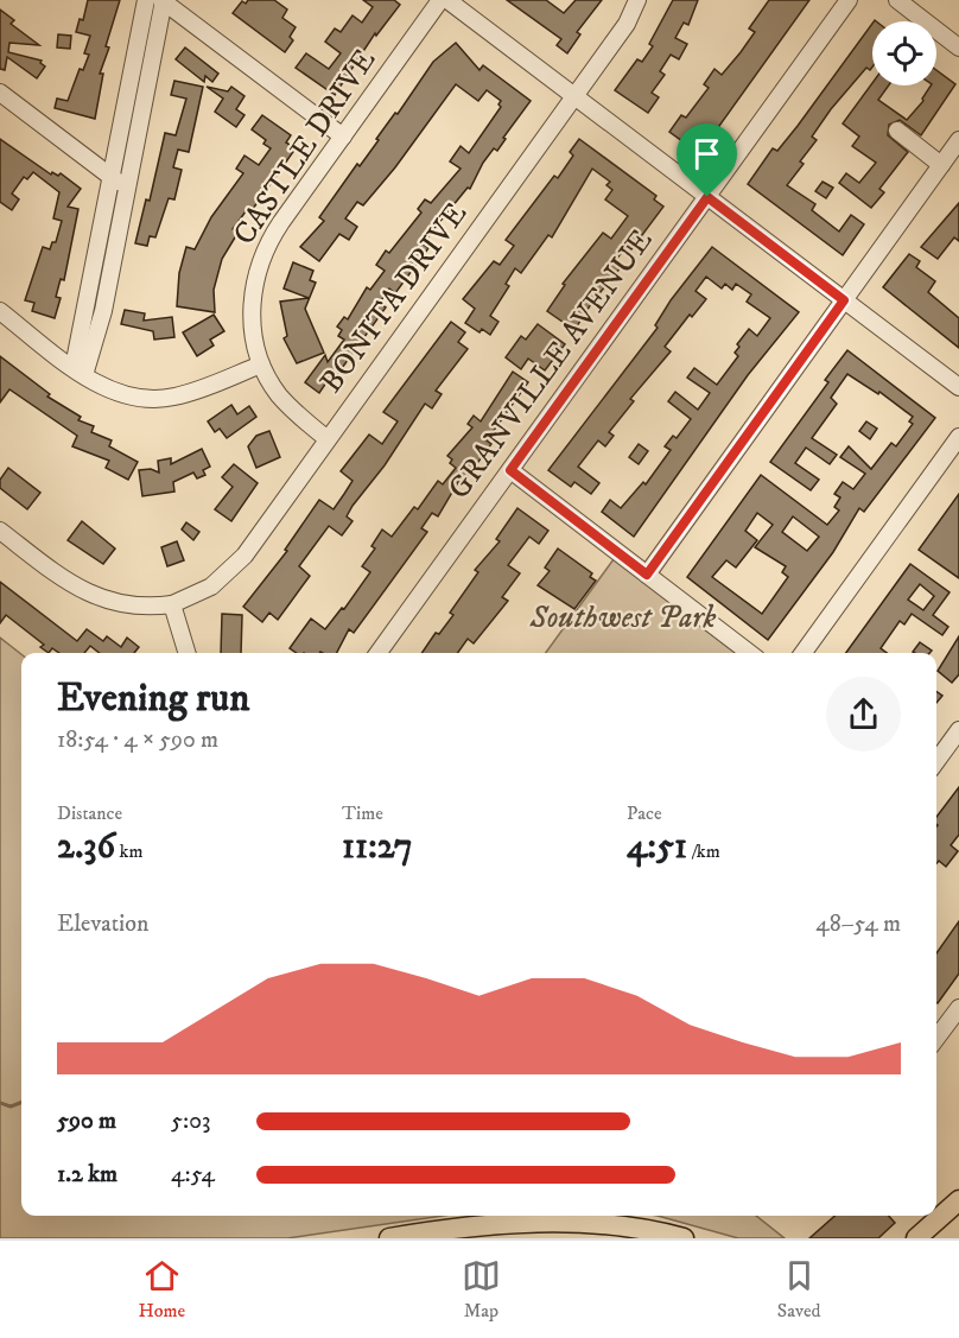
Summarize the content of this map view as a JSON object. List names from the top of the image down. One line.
{"streets":{"street":["CASTLE DRIVE","BONITA DRIVE","GRANVILLE AVENUE"]},"crossings":[["CASTLE DRIVE","BONITA DRIVE"]],"parks":["Southwest Park"],"page":{"heading":["Evening run","18:54 · 4 × 590 m"],"stats":[["Distance","2.36 km"],["Time","11:27"],["Pace","4:51 /km"]],"chart":["Elevation","48–54 m"],"list":[{"name":"590 m","note":"5:03"},{"name":"1.2 km","note":"4:54"}],"tabs":["Home","Map","Saved"]}}
